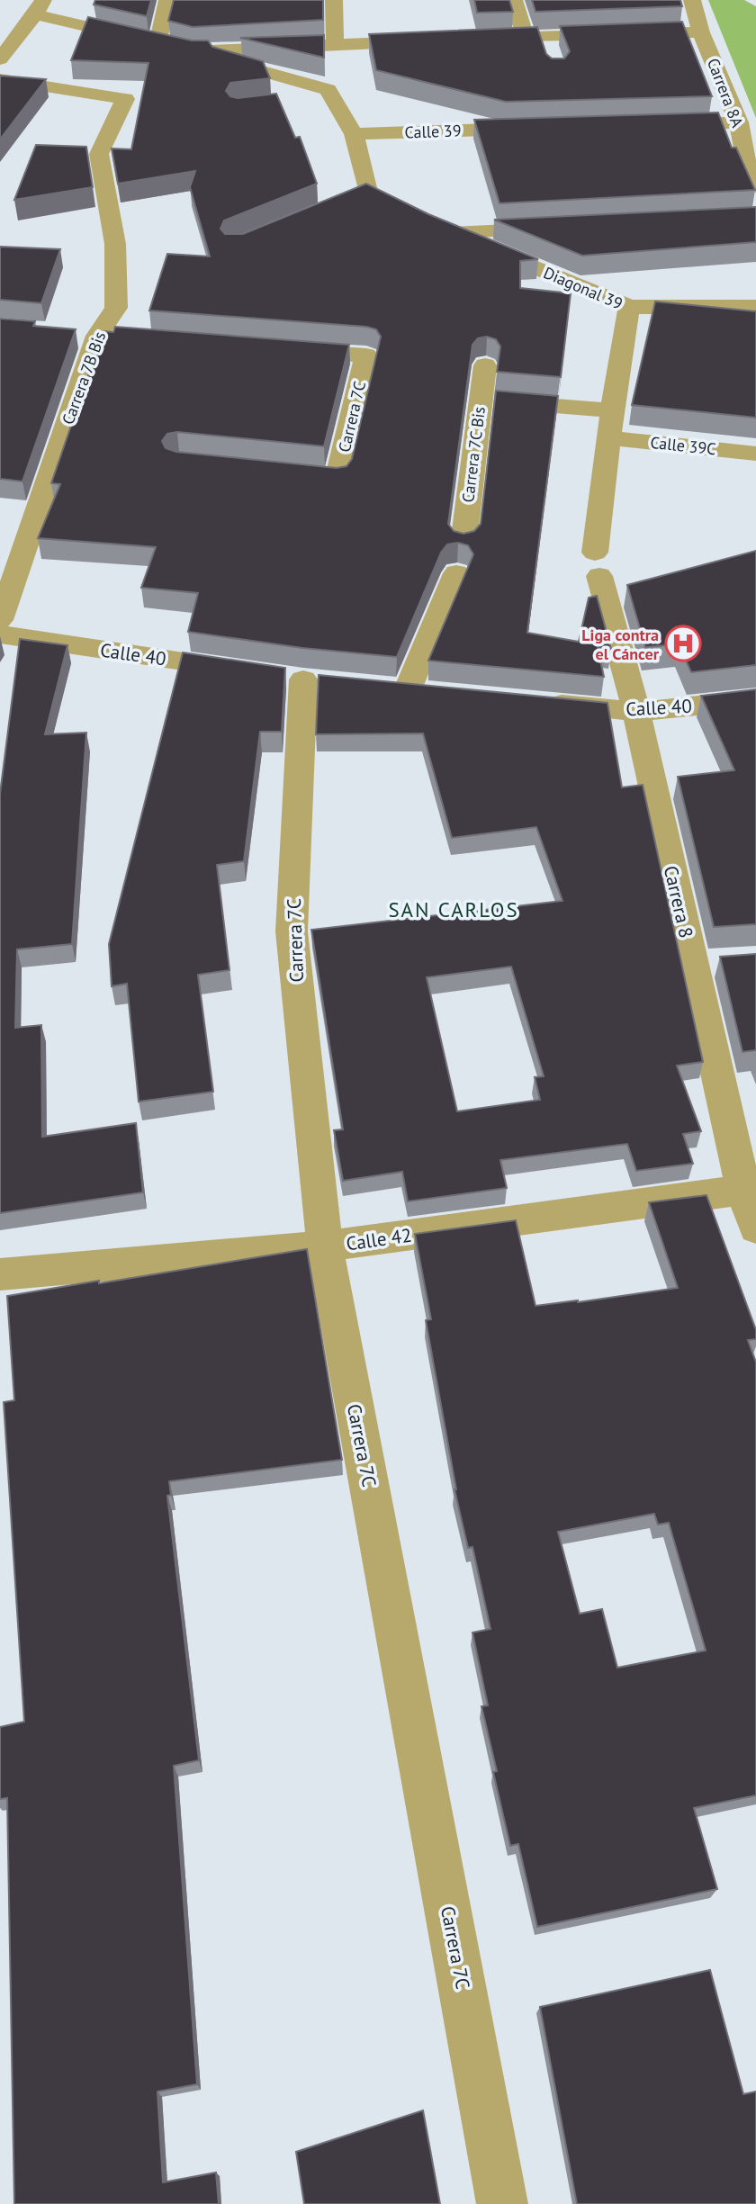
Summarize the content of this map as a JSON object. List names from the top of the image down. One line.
{"streets":{"street":["Carrera 8A","Calle 39","Diagonal 39","Carrera 7B Bis","Carrera 7C","Calle 39C","Carrera 7C Bis","Calle 40","Carrera 8","Calle 42"]},"crossings":[["Diagonal 39","Calle 39C"],["Diagonal 39","Carrera 8"],["Carrera 7C","Calle 40"],["Carrera 7C","Calle 42"],["Calle 40","Carrera 8"],["Carrera 8","Calle 42"]],"districts":["SAN CARLOS"],"places":{"hospital":["Liga contra el Cáncer"]}}
